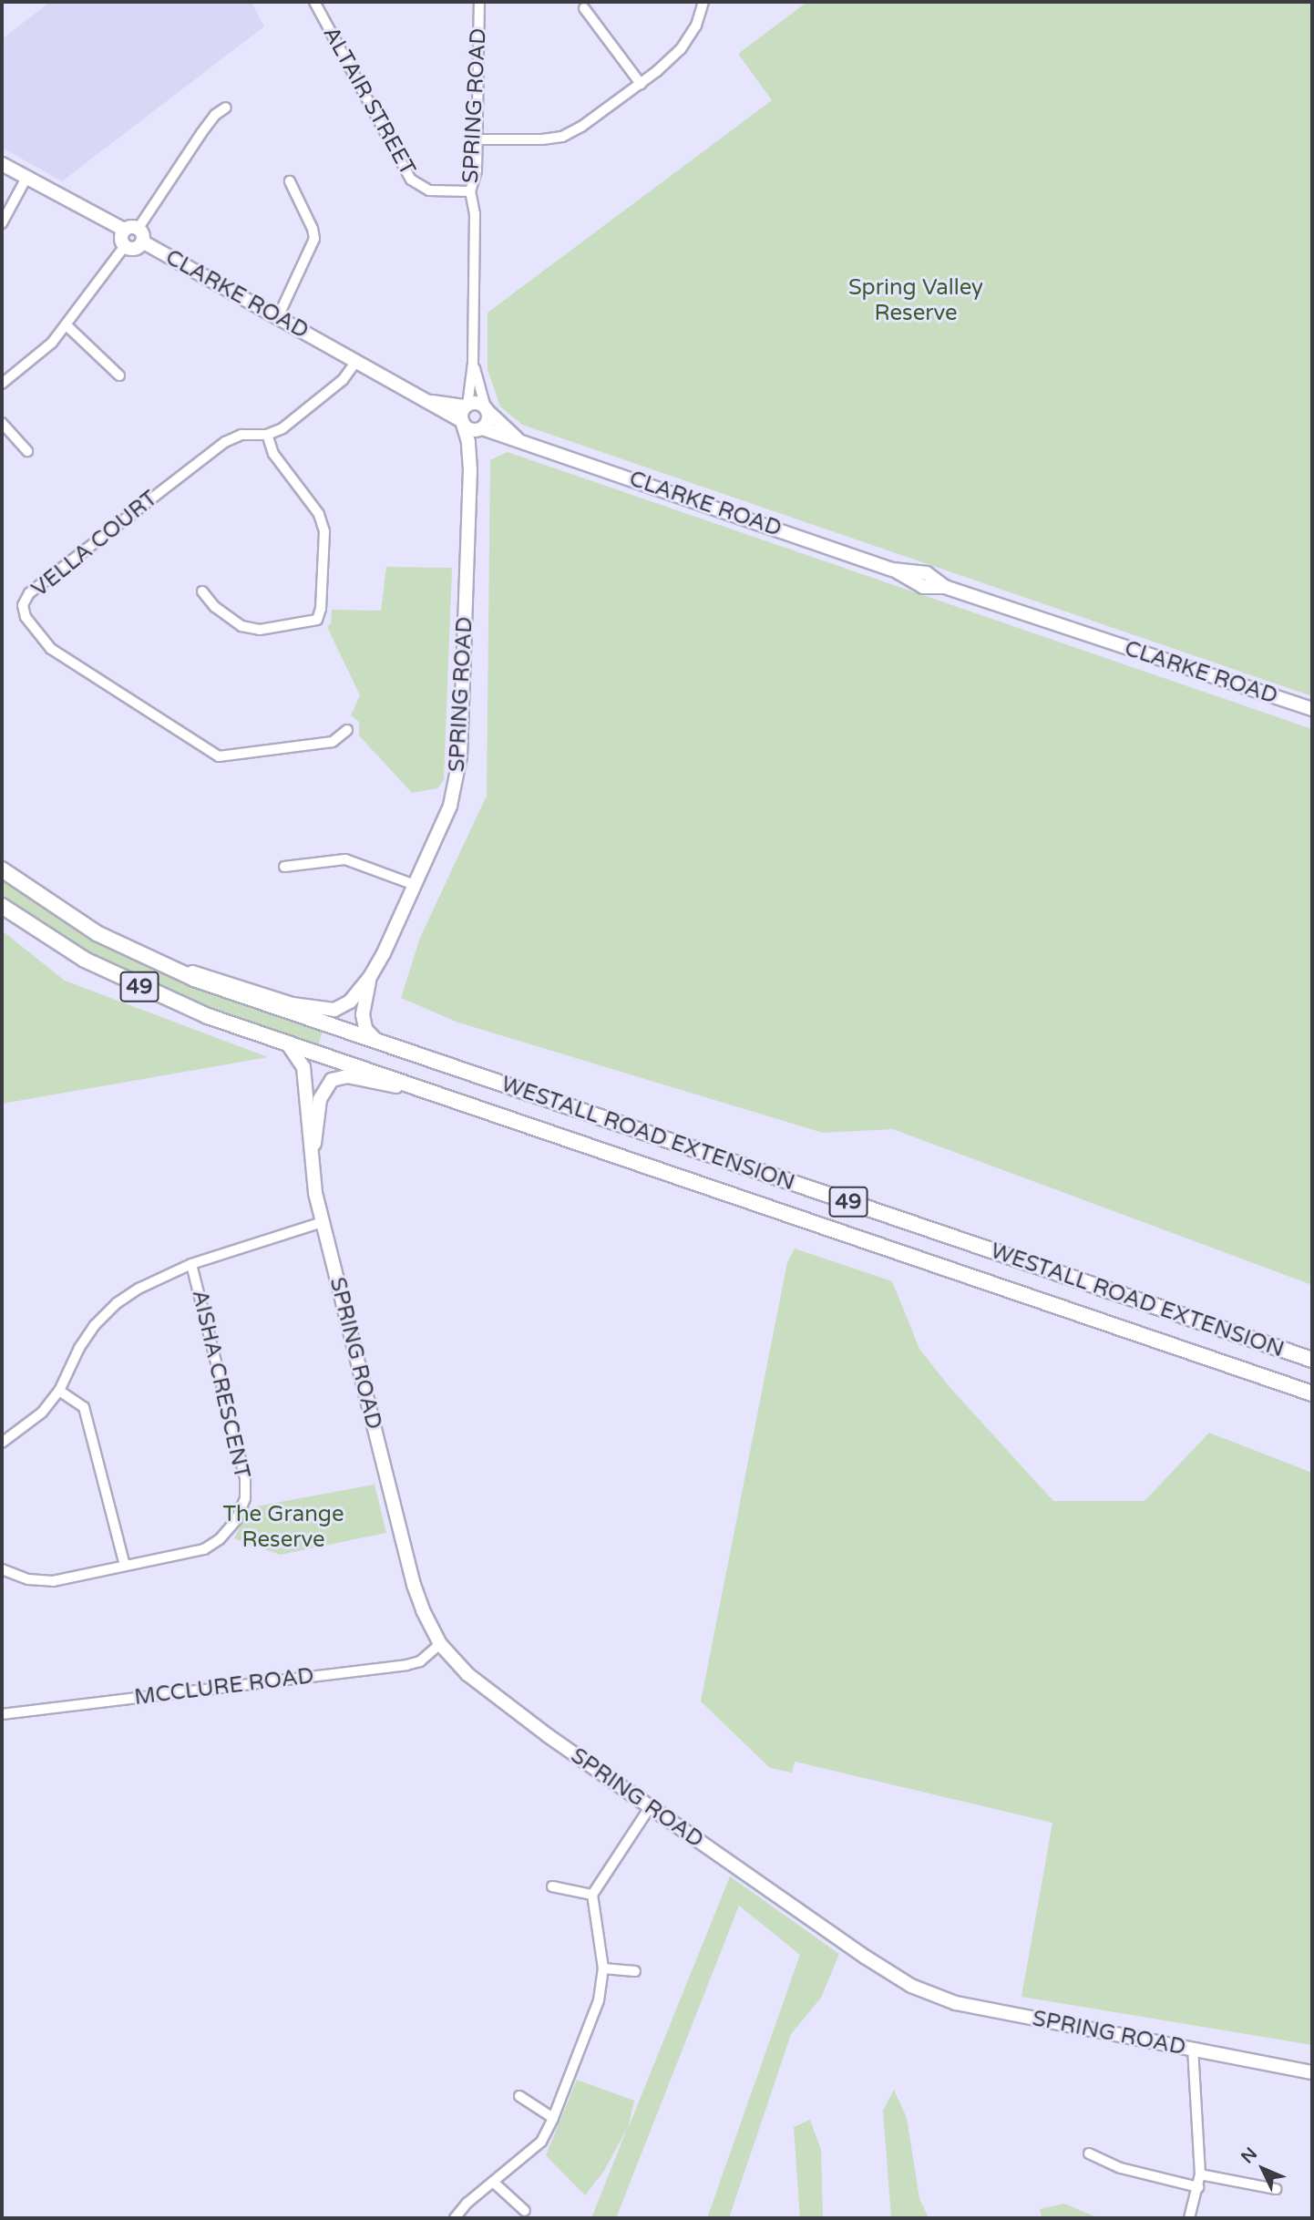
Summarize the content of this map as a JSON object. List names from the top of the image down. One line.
{"streets":{"highway":["49","WESTALL ROAD EXTENSION"],"main road":["SPRING ROAD","CLARKE ROAD"],"street":["ALTAIR STREET","VELLA COURT","AISHA CRESCENT","MCCLURE ROAD"]},"crossings":[["ALTAIR STREET","SPRING ROAD"],["SPRING ROAD","CLARKE ROAD"],["SPRING ROAD","WESTALL ROAD EXTENSION"],["SPRING ROAD","MCCLURE ROAD"],["CLARKE ROAD","VELLA COURT"]],"parks":["Spring Valley Reserve","The Grange Reserve"],"north":"top left"}
